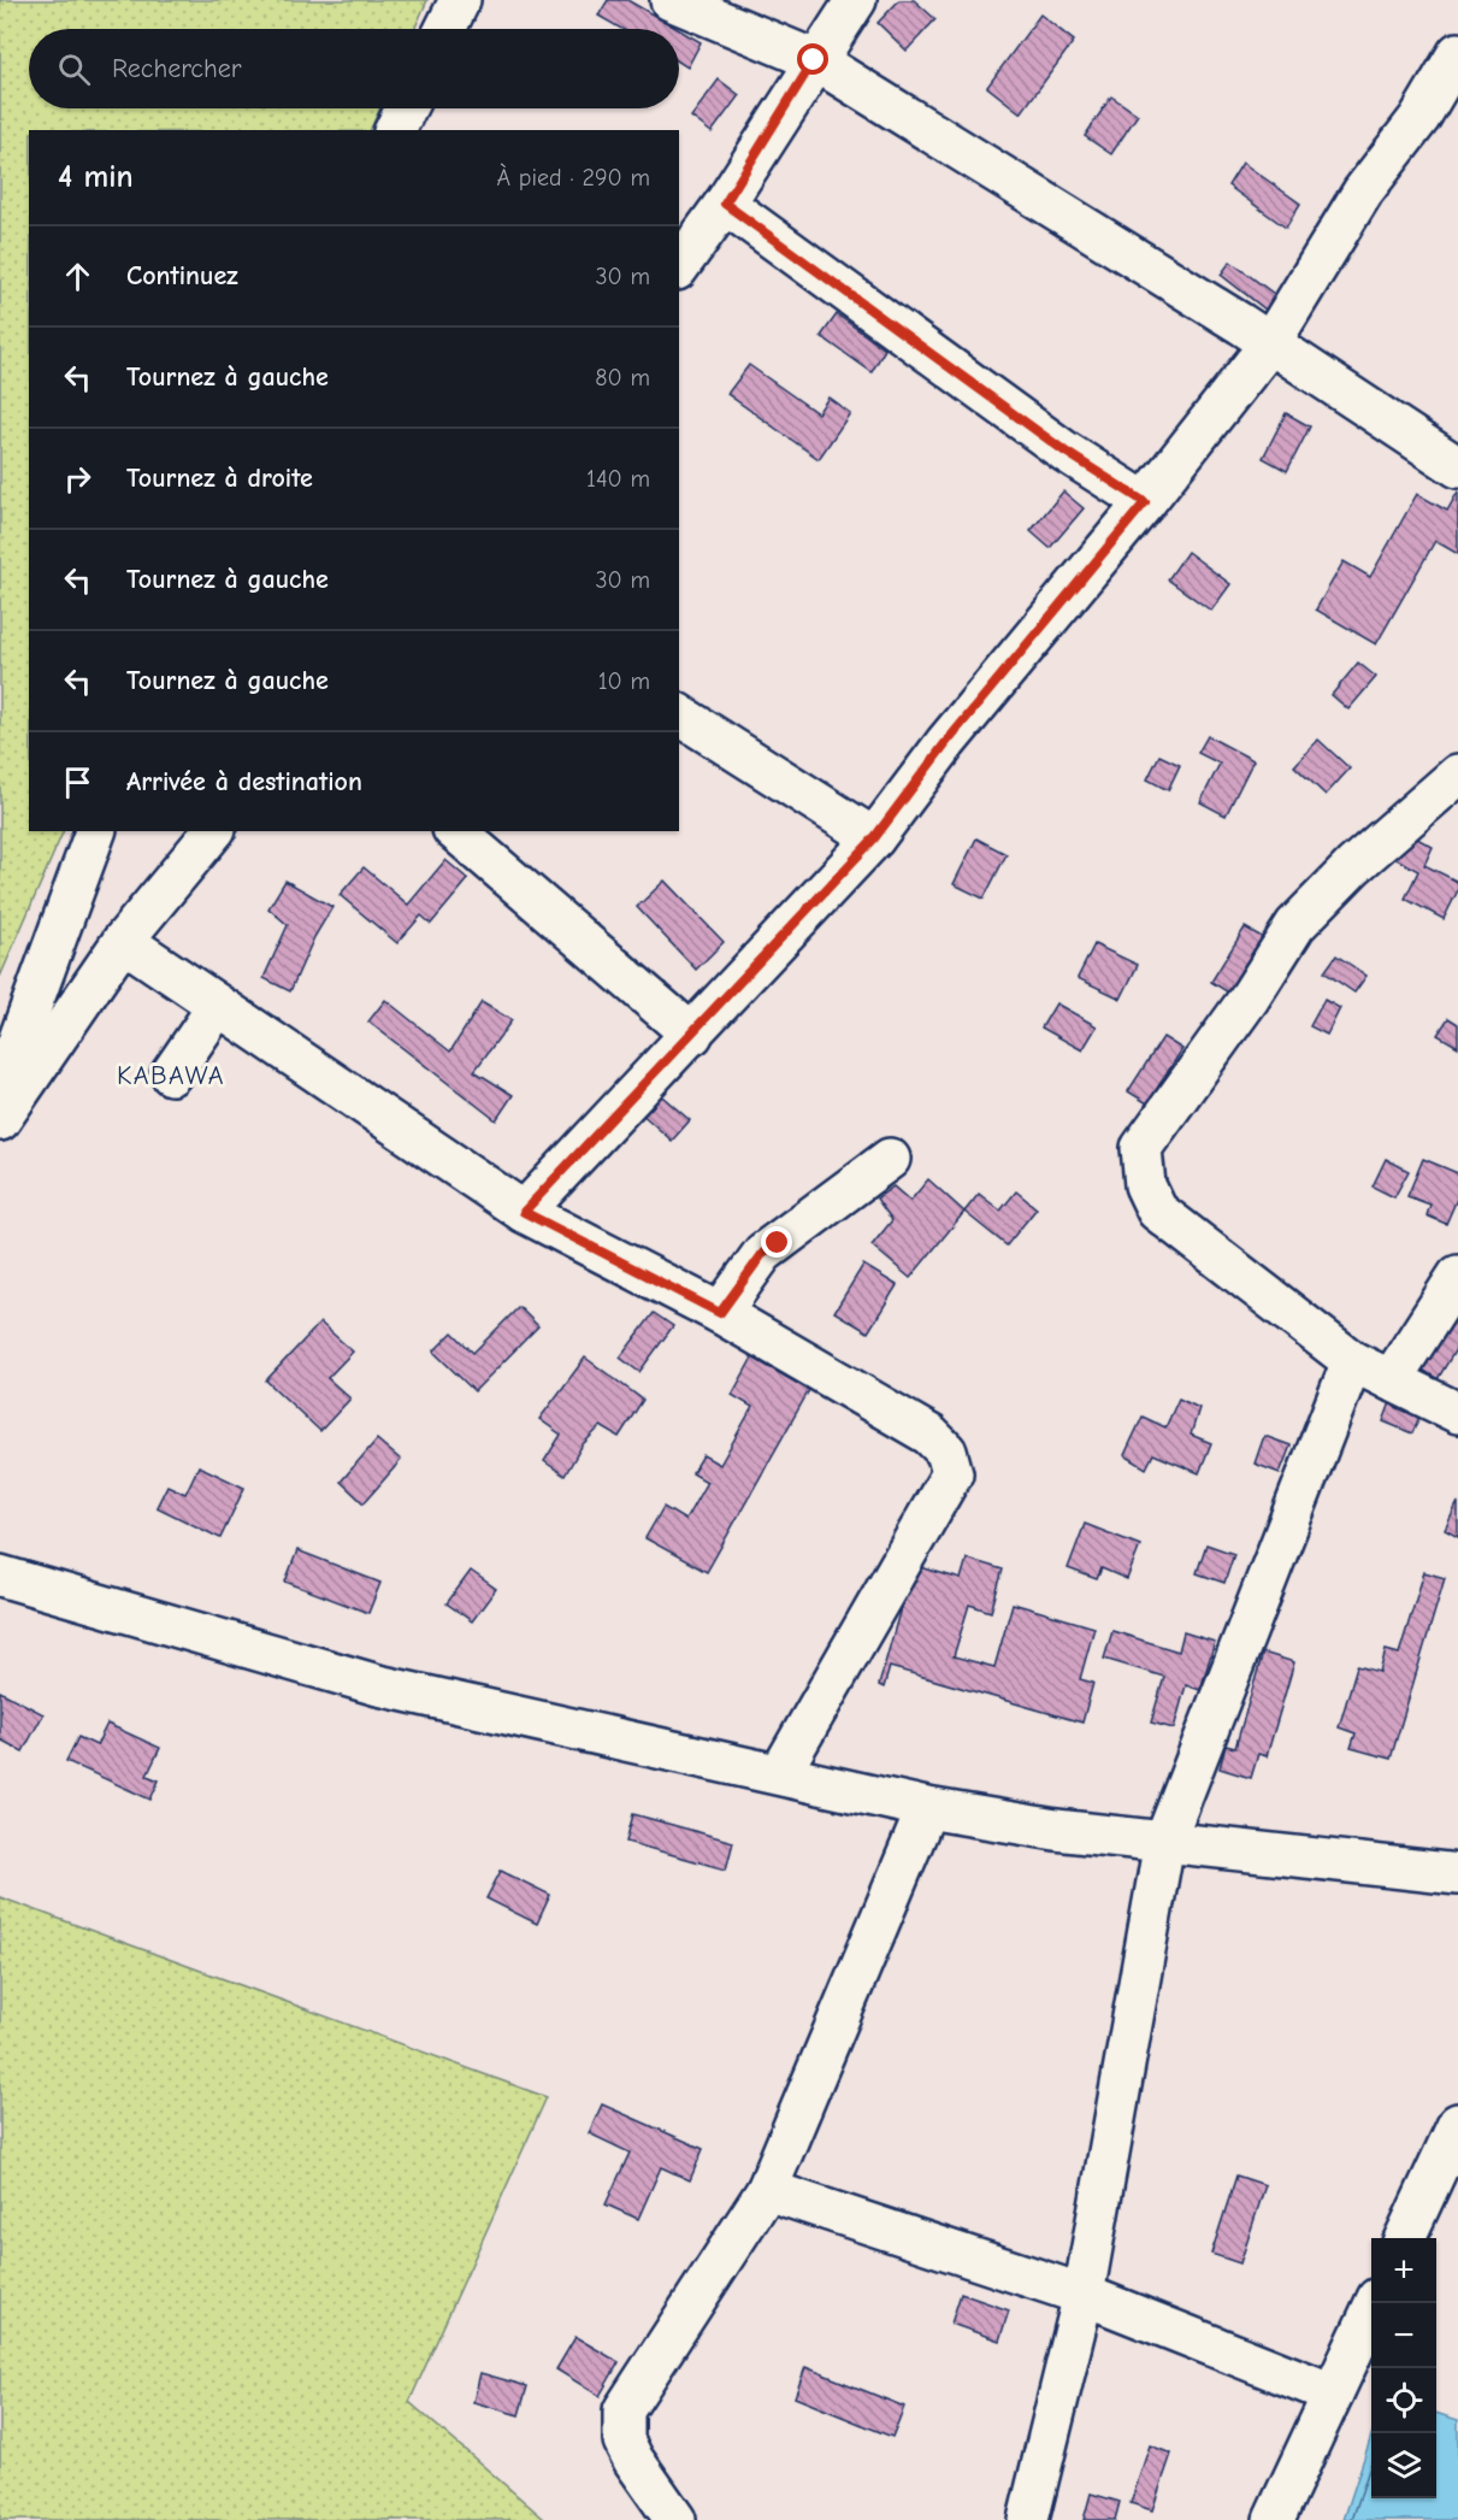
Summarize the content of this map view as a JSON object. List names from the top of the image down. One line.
{"districts":["KABAWA"],"page":{"search":"Rechercher","heading":["4 min","À pied · 290 m"],"list":[["Continuez","30 m"],["Tournez à gauche","80 m"],["Tournez à droite","140 m"],["Tournez à gauche","30 m"],["Tournez à gauche","10 m"],"Arrivée à destination"],"map_buttons":["+","−"]}}
